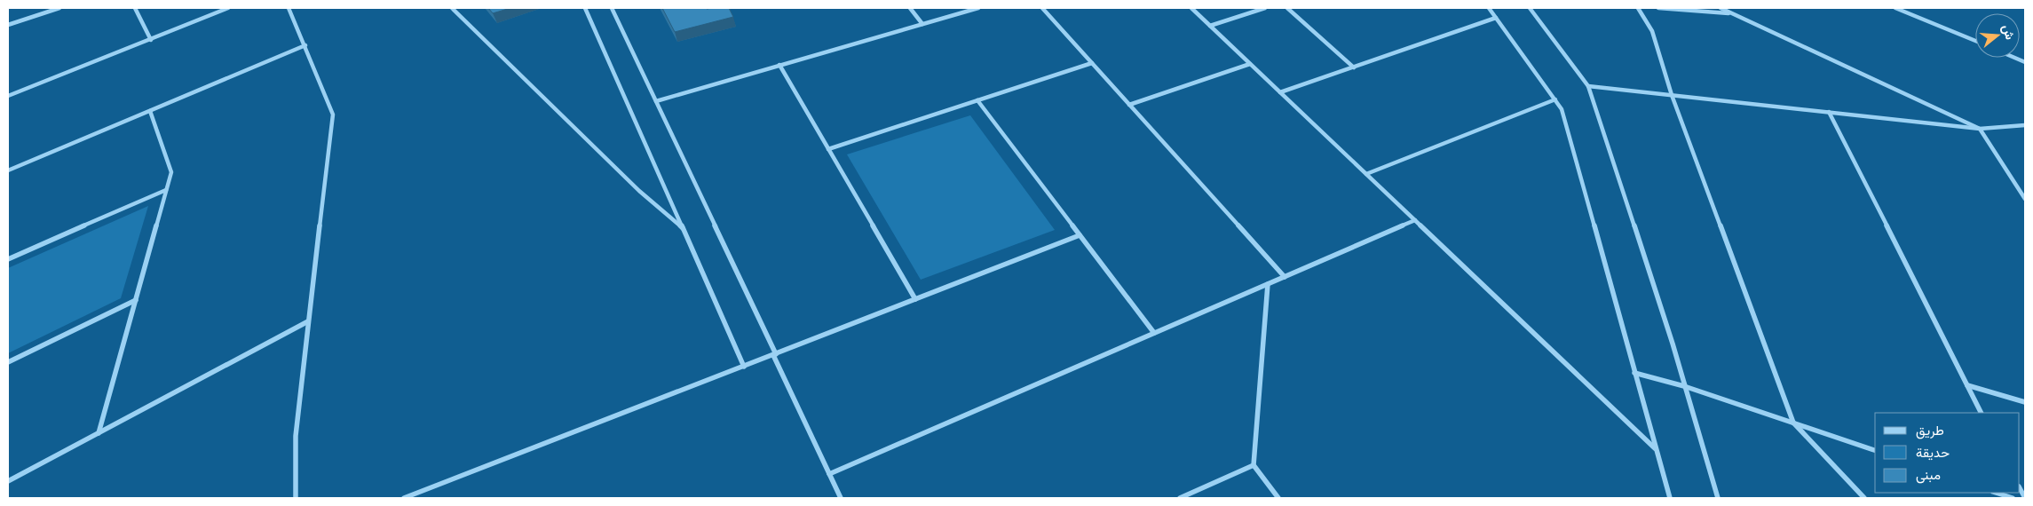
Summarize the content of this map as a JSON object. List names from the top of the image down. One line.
{"legend":["طريق","حديقة","مبنى"],"north":"right"}
